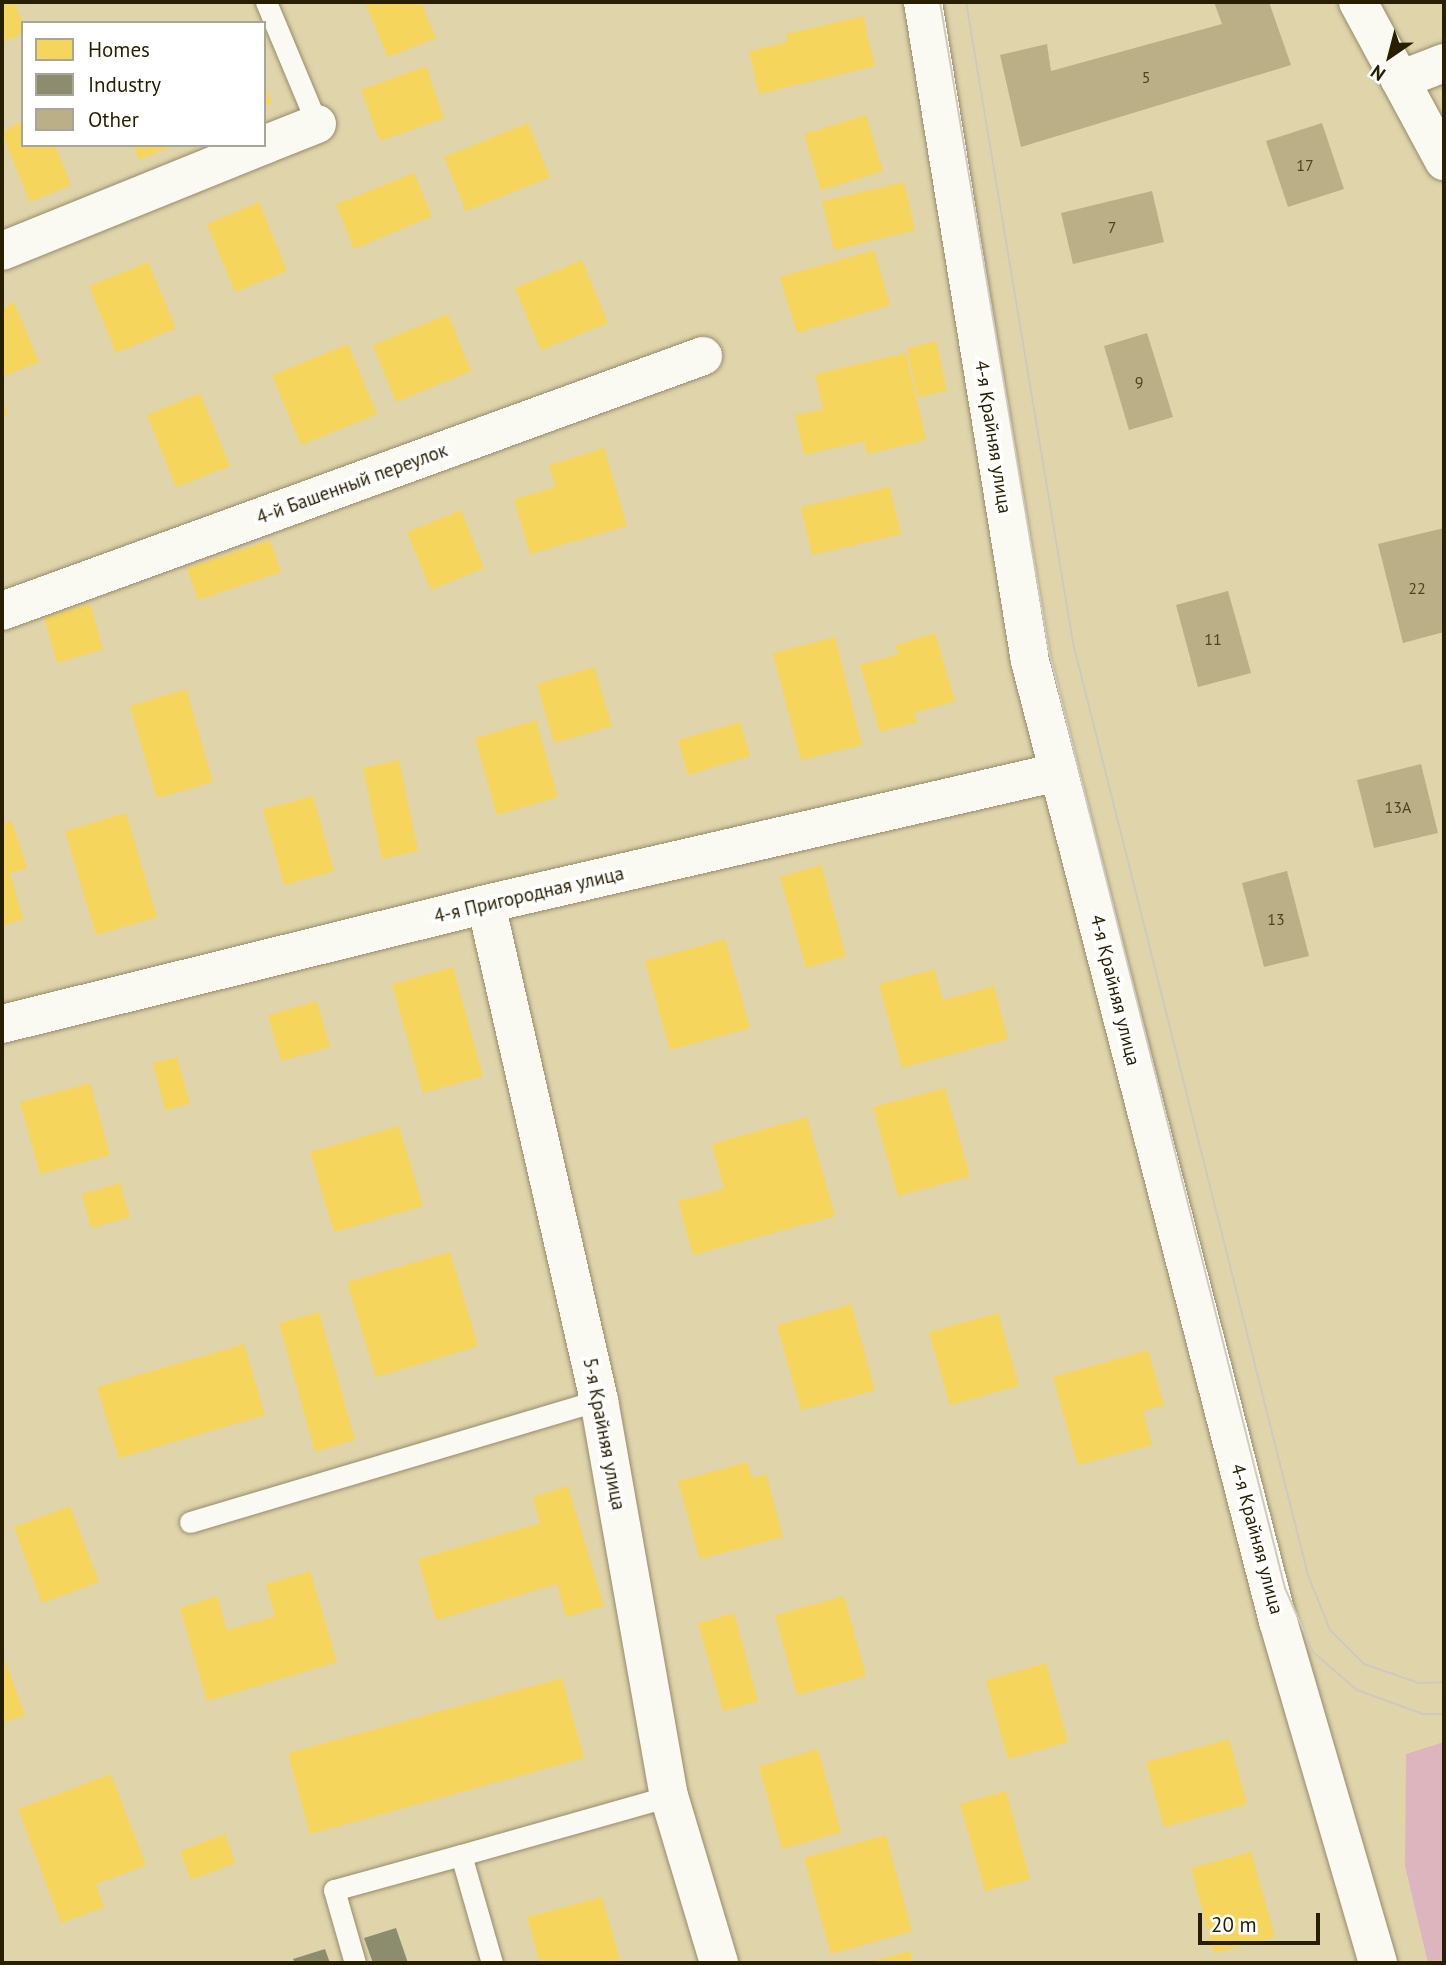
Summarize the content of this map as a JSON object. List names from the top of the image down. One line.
{"streets":{"street":["4-я Крайняя улица","4-й Башенный переулок","4-я Пригородная улица","5-я Крайняя улица"]},"crossings":[["4-я Крайняя улица","4-я Пригородная улица"],["4-я Пригородная улица","5-я Крайняя улица"]],"house_numbers":["5","17","7","9","22","11","13А","13"],"legend":["Homes","Industry","Other"],"scale_bar":"20 m","north":"bottom left"}
